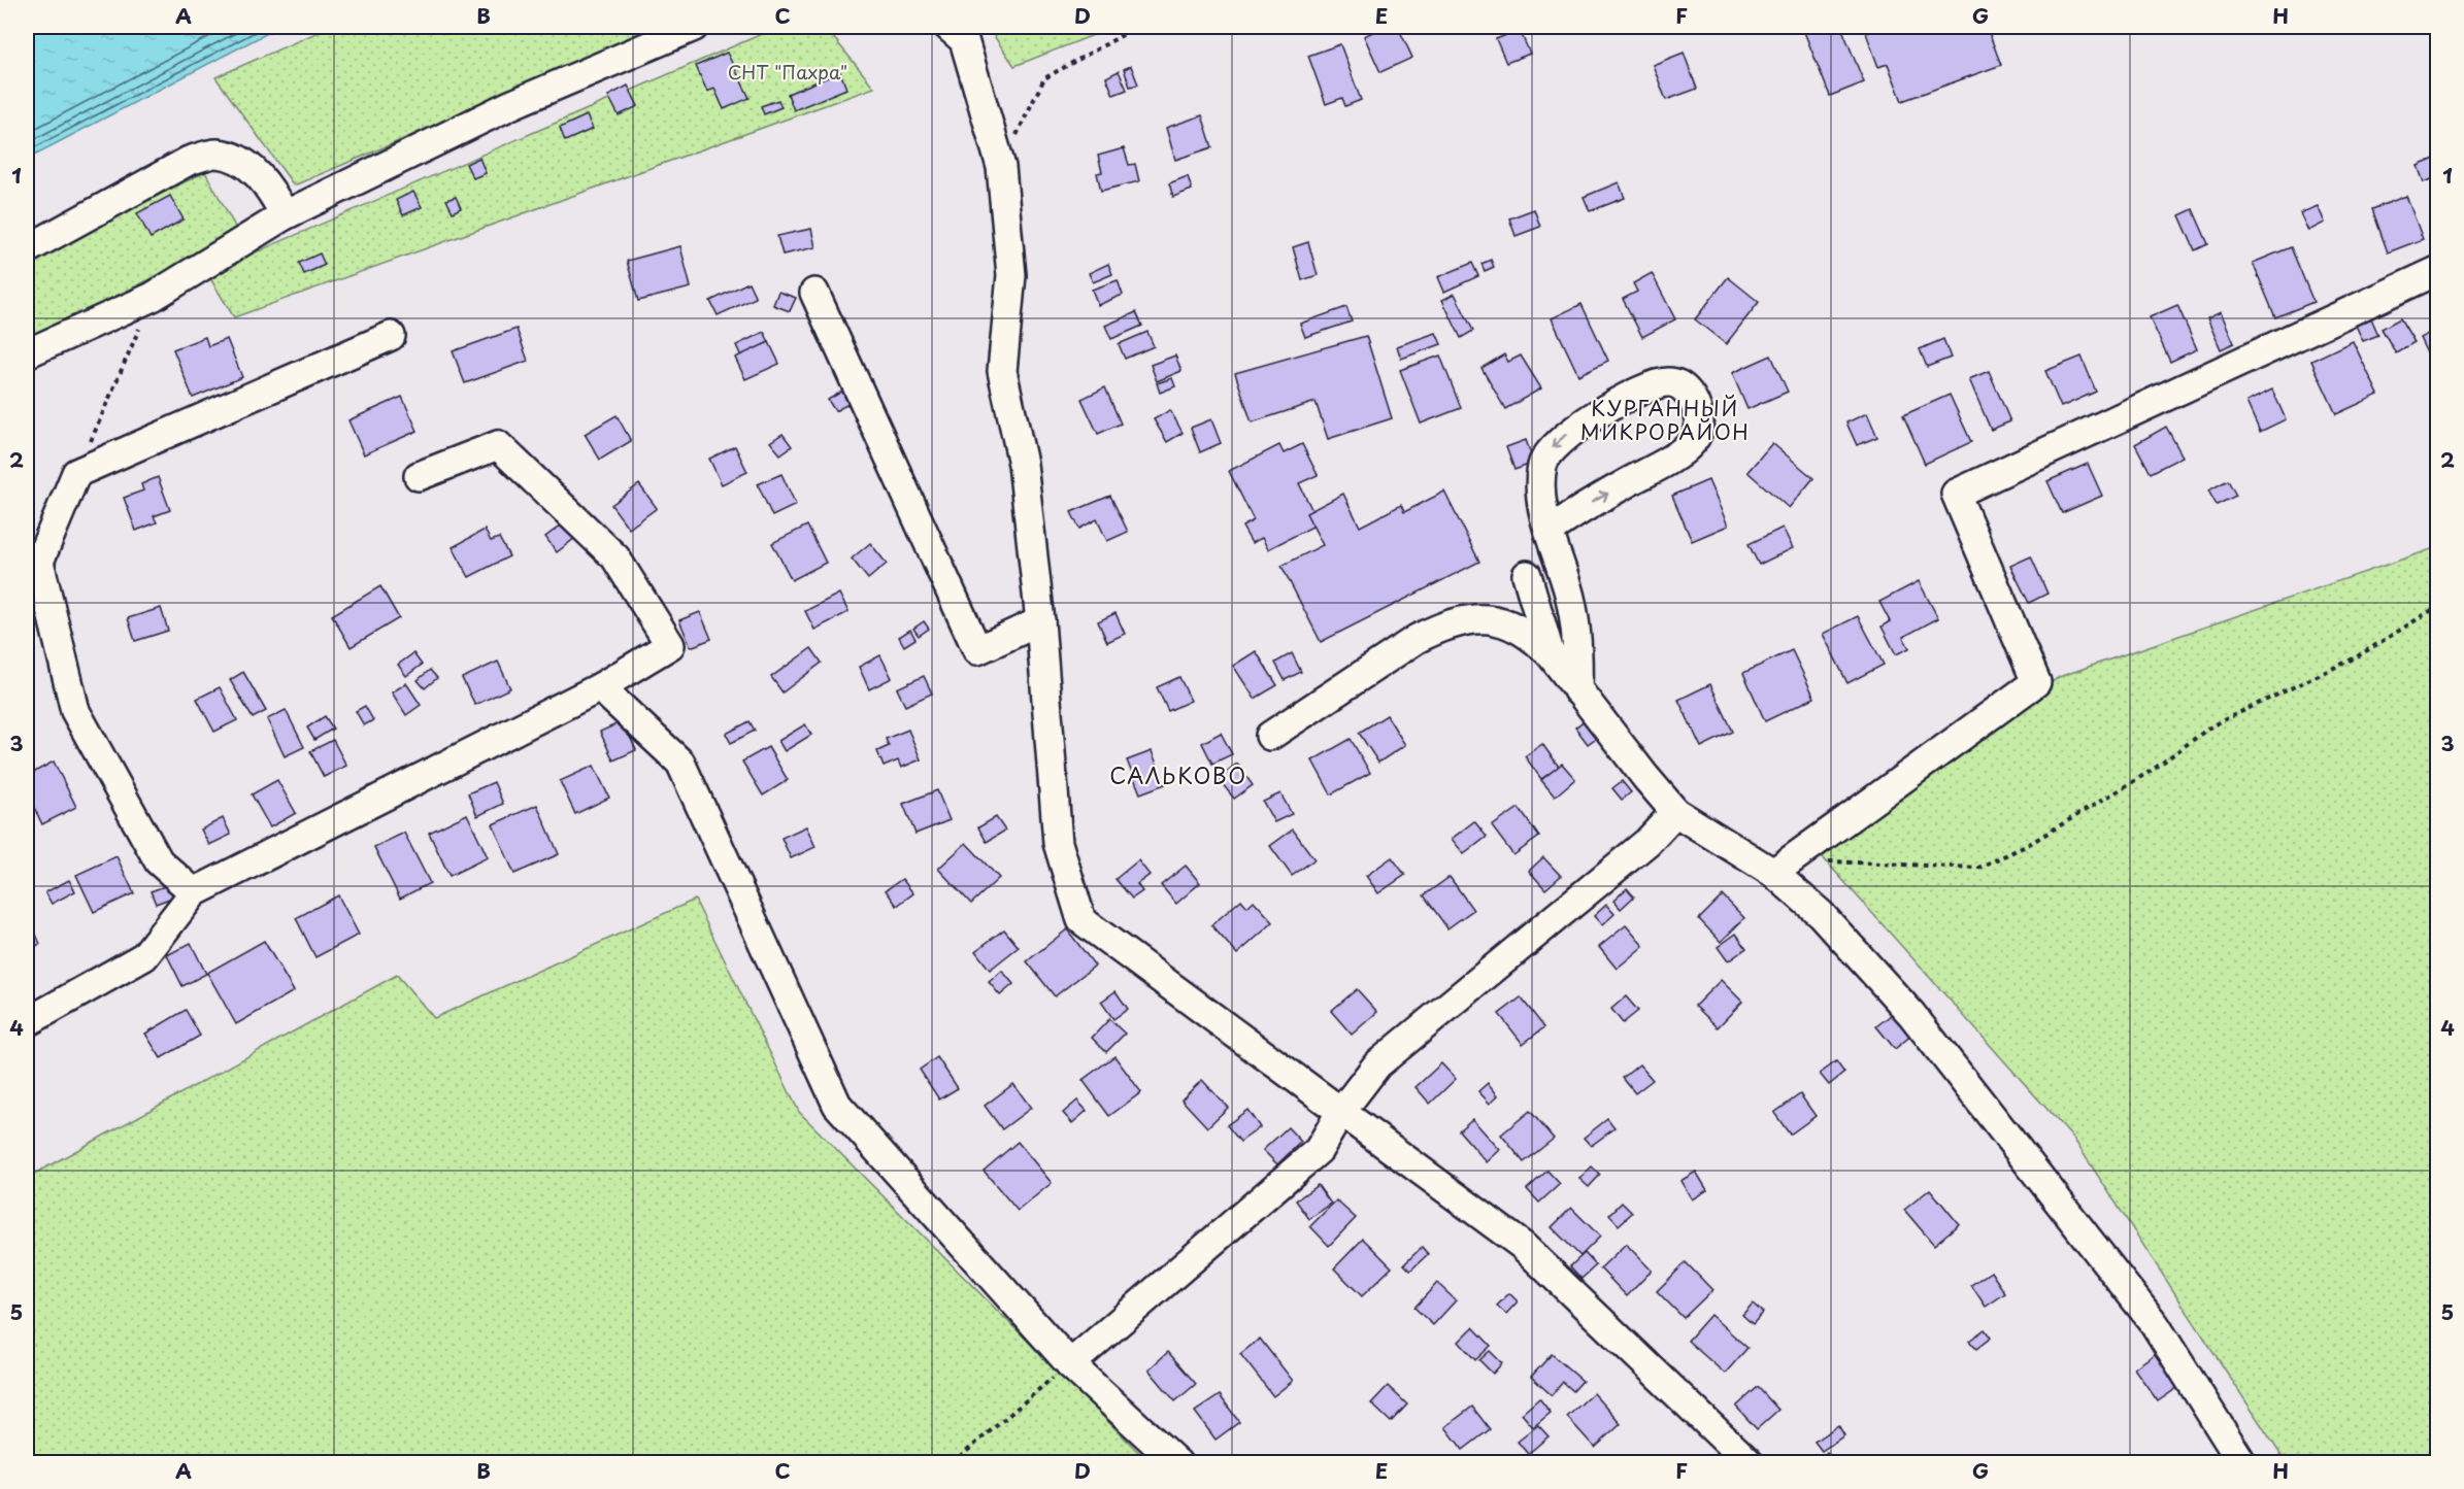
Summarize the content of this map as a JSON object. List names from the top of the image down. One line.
{"districts":["КУРГАННЫЙ МИКРОРАЙОН","САЛЬКОВО"],"parks":["СНТ \"Пахра\""],"grid":{"columns":["A","B","C","D","E","F","G","H"],"rows":["1","2","3","4","5"]}}
